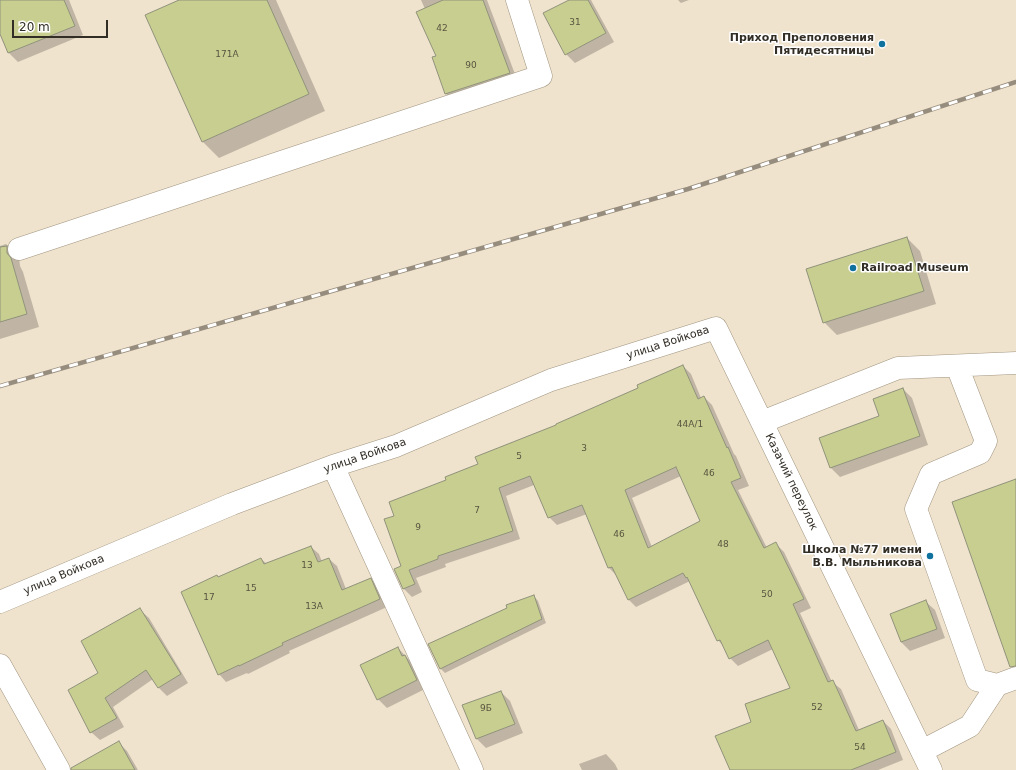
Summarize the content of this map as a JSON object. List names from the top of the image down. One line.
{"streets":{"street":["улица Войкова","Казачий переулок"]},"crossings":[["улица Войкова","Казачий переулок"]],"places":["Приход Преполовения Пятидесятницы","Railroad Museum","Школа №77 имени В.В. Мыльникова"],"house_numbers":["31","42","171А","90","44А/1","3","5","46","7","9","46","48","13","15","50","17","13А","52","9Б","54"],"scale_bar":"20 m"}
